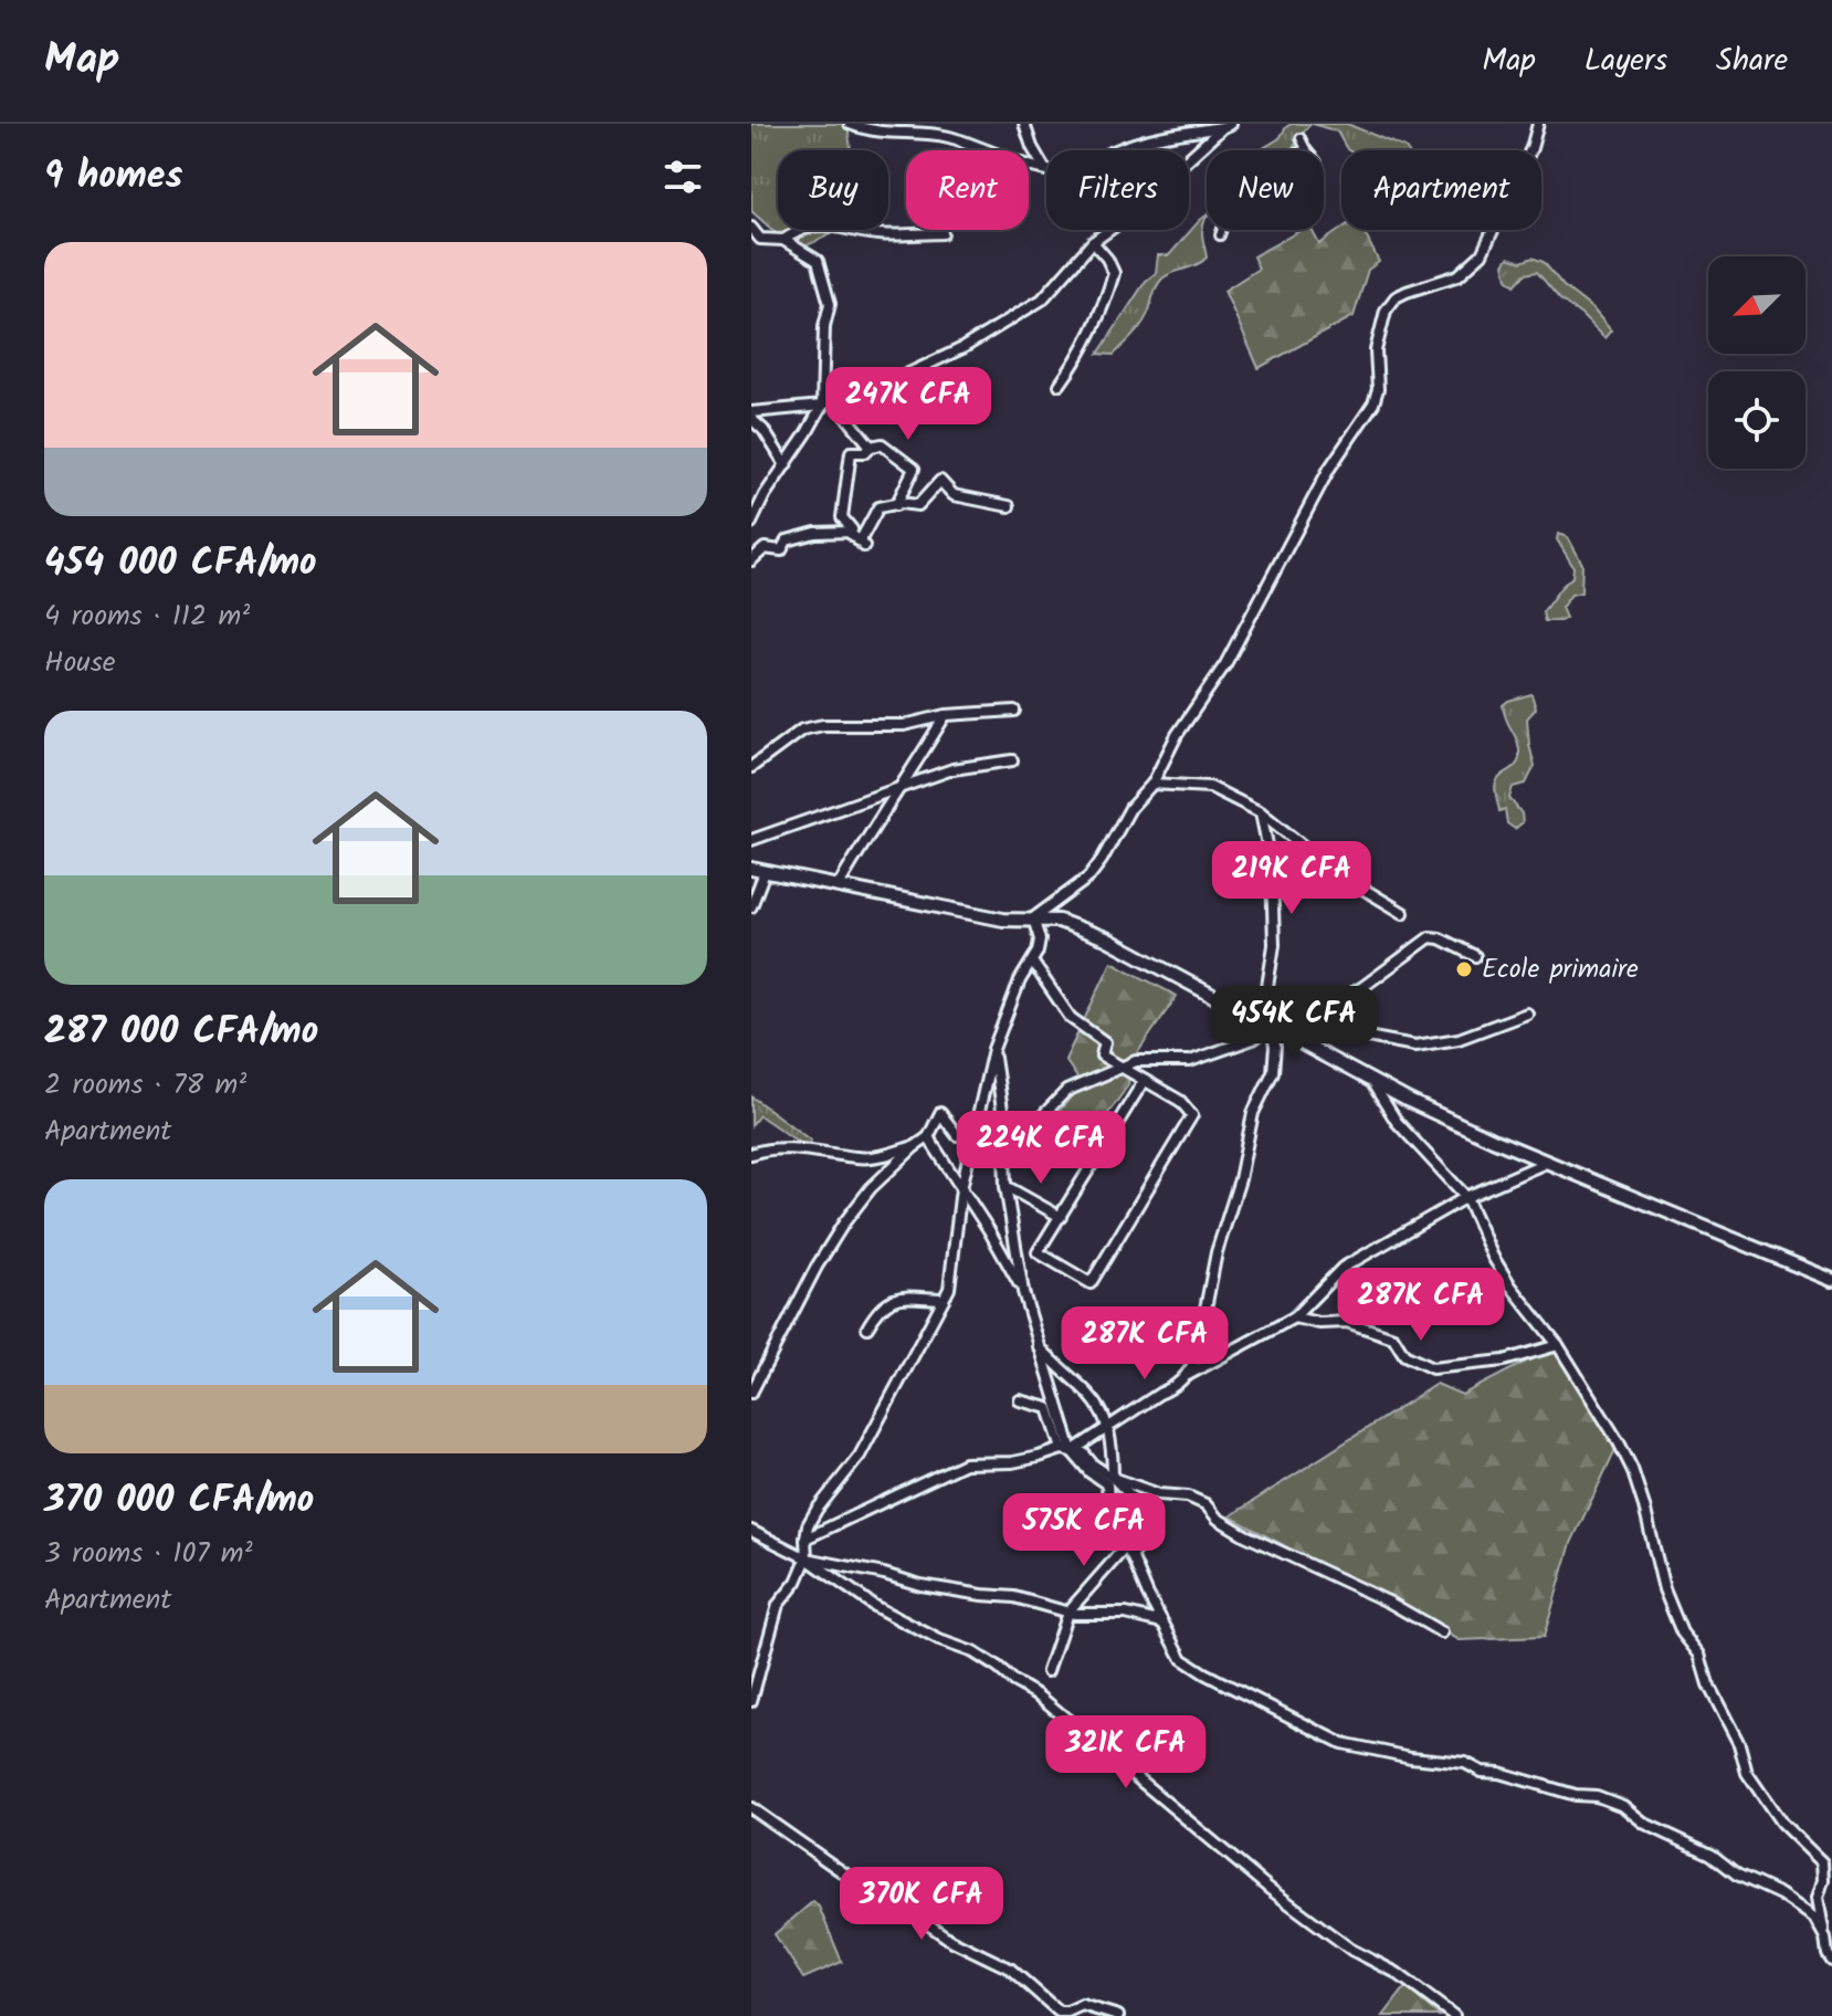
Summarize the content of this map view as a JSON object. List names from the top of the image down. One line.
{"places":["Ecole primaire"],"north":"bottom left","page":{"header":"Map","nav":["Map","Layers","Share"],"heading":"9 homes","chip":["Buy","Rent","Filters","New","Apartment"],"list":[{"name":"454 000 CFA/mo","note":"4 rooms · 112 m² · House"},{"name":"287 000 CFA/mo","note":"2 rooms · 78 m² · Apartment"},{"name":"370 000 CFA/mo","note":"3 rooms · 107 m² · Apartment"}],"price":["247K CFA","219K CFA","454K CFA","224K CFA","287K CFA","287K CFA","575K CFA","321K CFA","370K CFA"]}}
